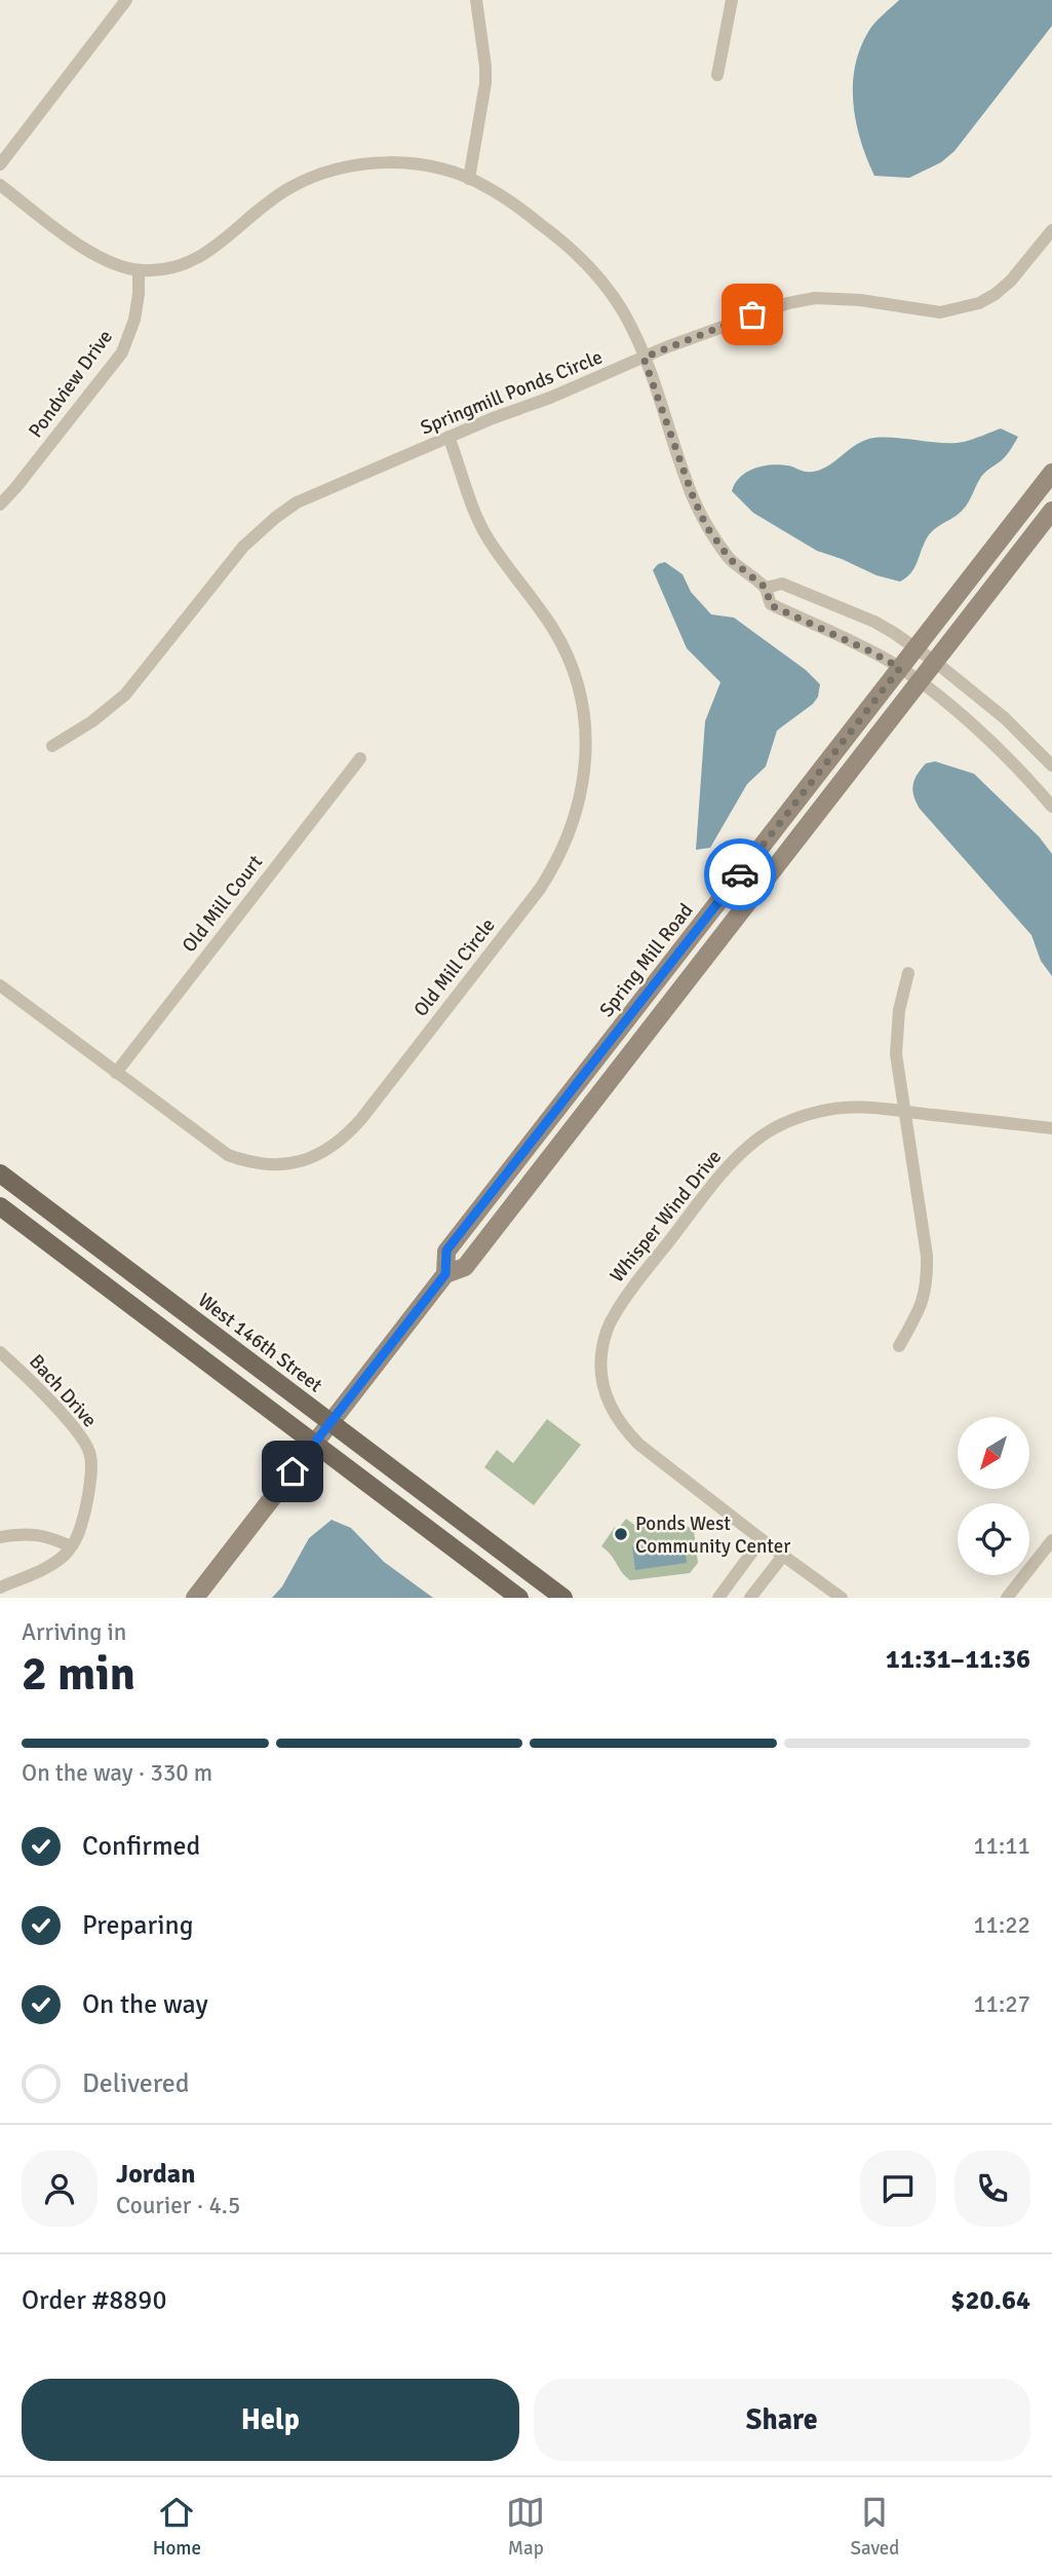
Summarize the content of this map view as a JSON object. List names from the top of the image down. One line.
{"streets":{"main road":["West 146th Street"],"street":["Pondview Drive","Springmill Ponds Circle","Old Mill Court","Old Mill Circle","Whisper Wind Drive","Bach Drive"]},"crossings":[["Springmill Ponds Circle","Old Mill Circle"],["Old Mill Court","Old Mill Circle"]],"places":["Ponds West Community Center"],"north":"bottom left","page":{"heading":["2 min","Arriving in","11:31–11:36"],"panel":["Jordan","Courier · 4.5","Order #8890","$20.64"],"bar":"On the way · 330 m","list":[["Confirmed","11:11"],["Preparing","11:22"],["On the way","11:27"],"Delivered"],"buttons":["Help","Share"],"tabs":["Home","Map","Saved"]}}
